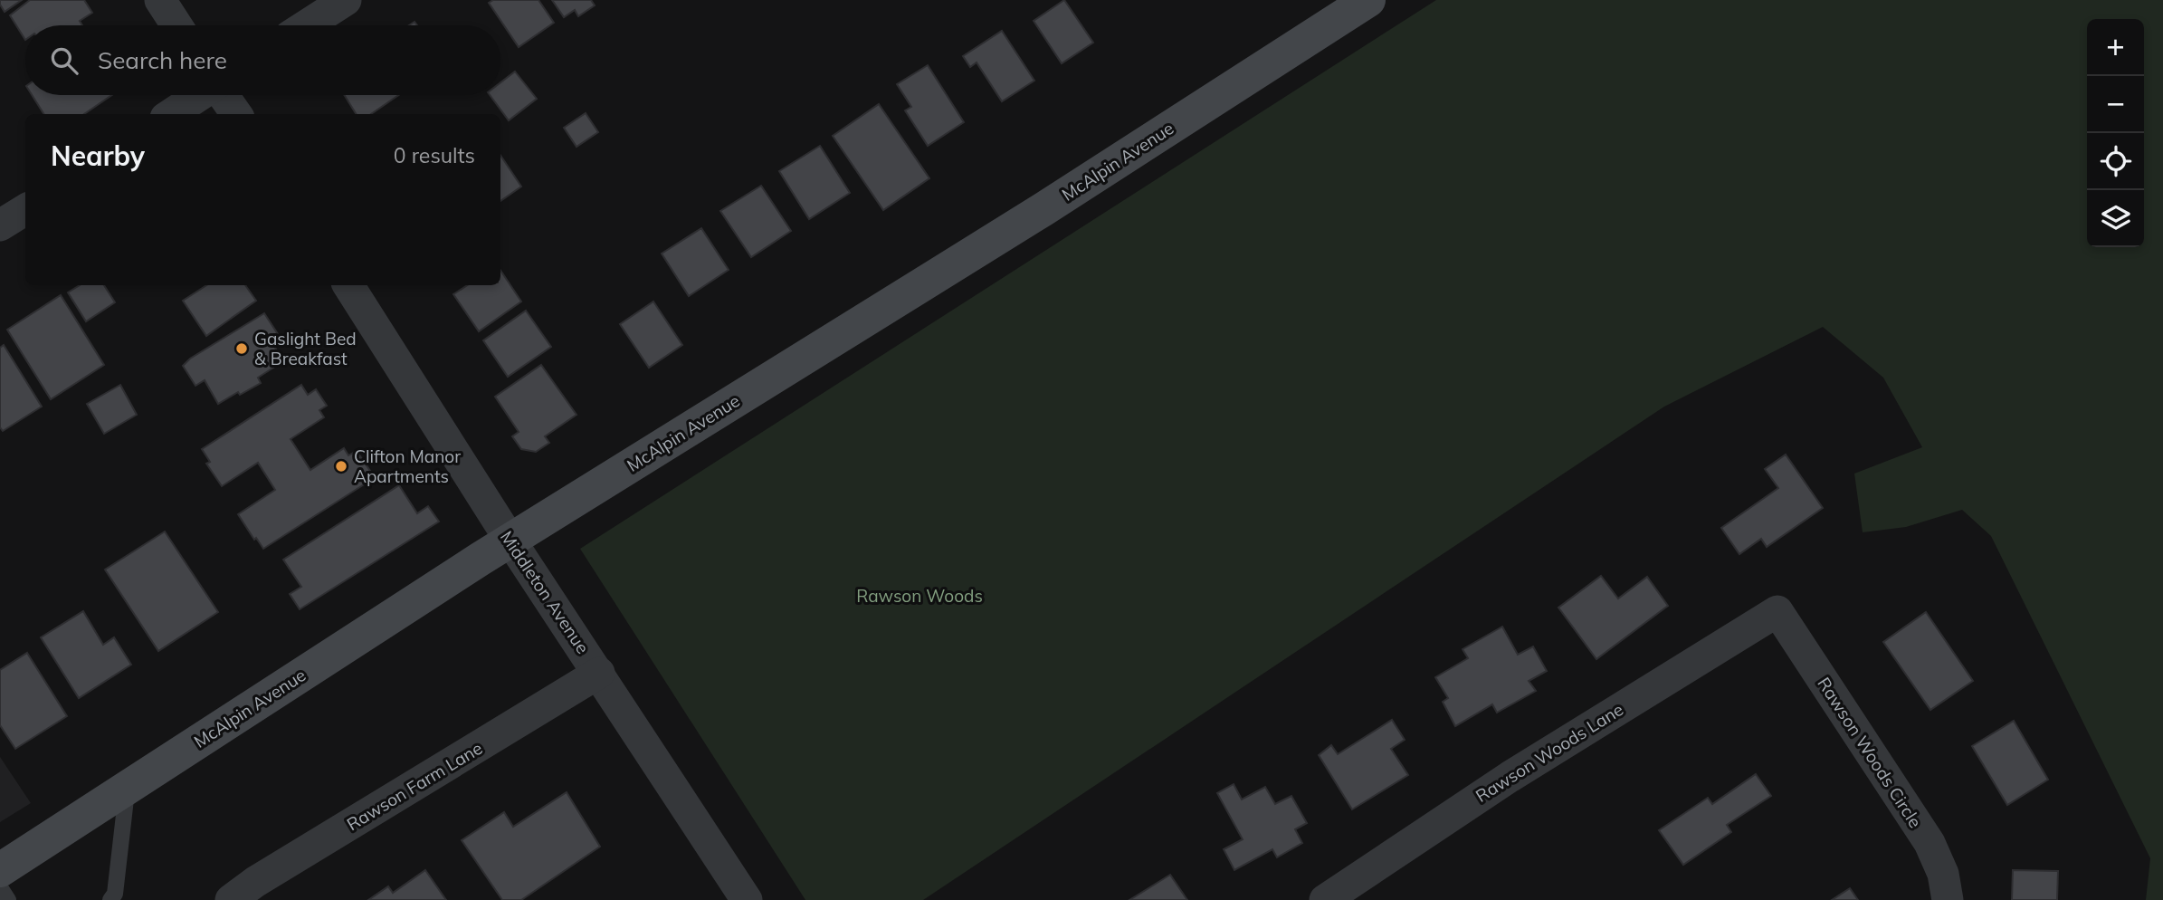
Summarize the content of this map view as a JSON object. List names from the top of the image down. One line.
{"streets":{"street":["McAlpin Avenue","Middleton Avenue","Rawson Woods Lane","Rawson Woods Circle","Rawson Farm Lane"]},"crossings":[["McAlpin Avenue","Middleton Avenue"],["Middleton Avenue","Rawson Farm Lane"],["Rawson Woods Lane","Rawson Woods Circle"]],"parks":["Rawson Woods"],"places":["Gaslight Bed & Breakfast","Clifton Manor Apartments"],"page":{"map_buttons":["+","−"],"search":"Search here","heading":["Nearby","0 results"]}}
